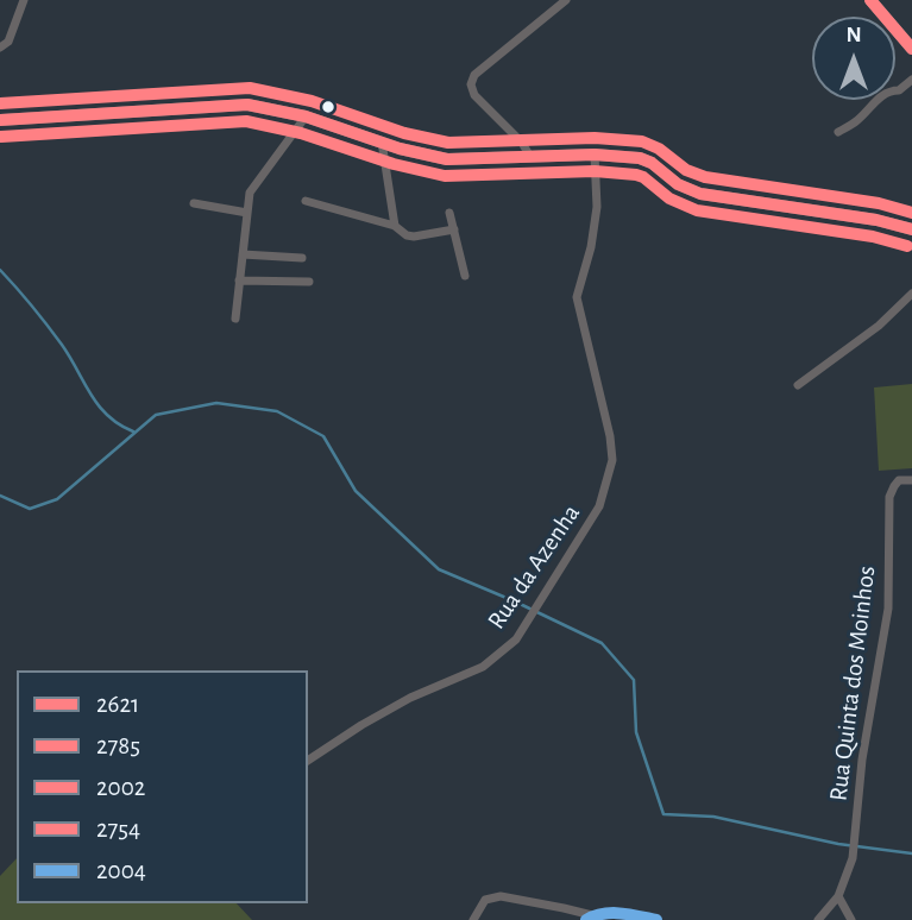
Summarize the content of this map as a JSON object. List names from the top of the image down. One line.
{"streets":{"street":["Rua da Azenha","Rua Quinta dos Moinhos"]},"lines":["transit line 2754","transit line 2002","transit line 2621","transit line 2785","transit line 2004"],"legend":["2621","2785","2002","2754","2004"],"north":"top"}
